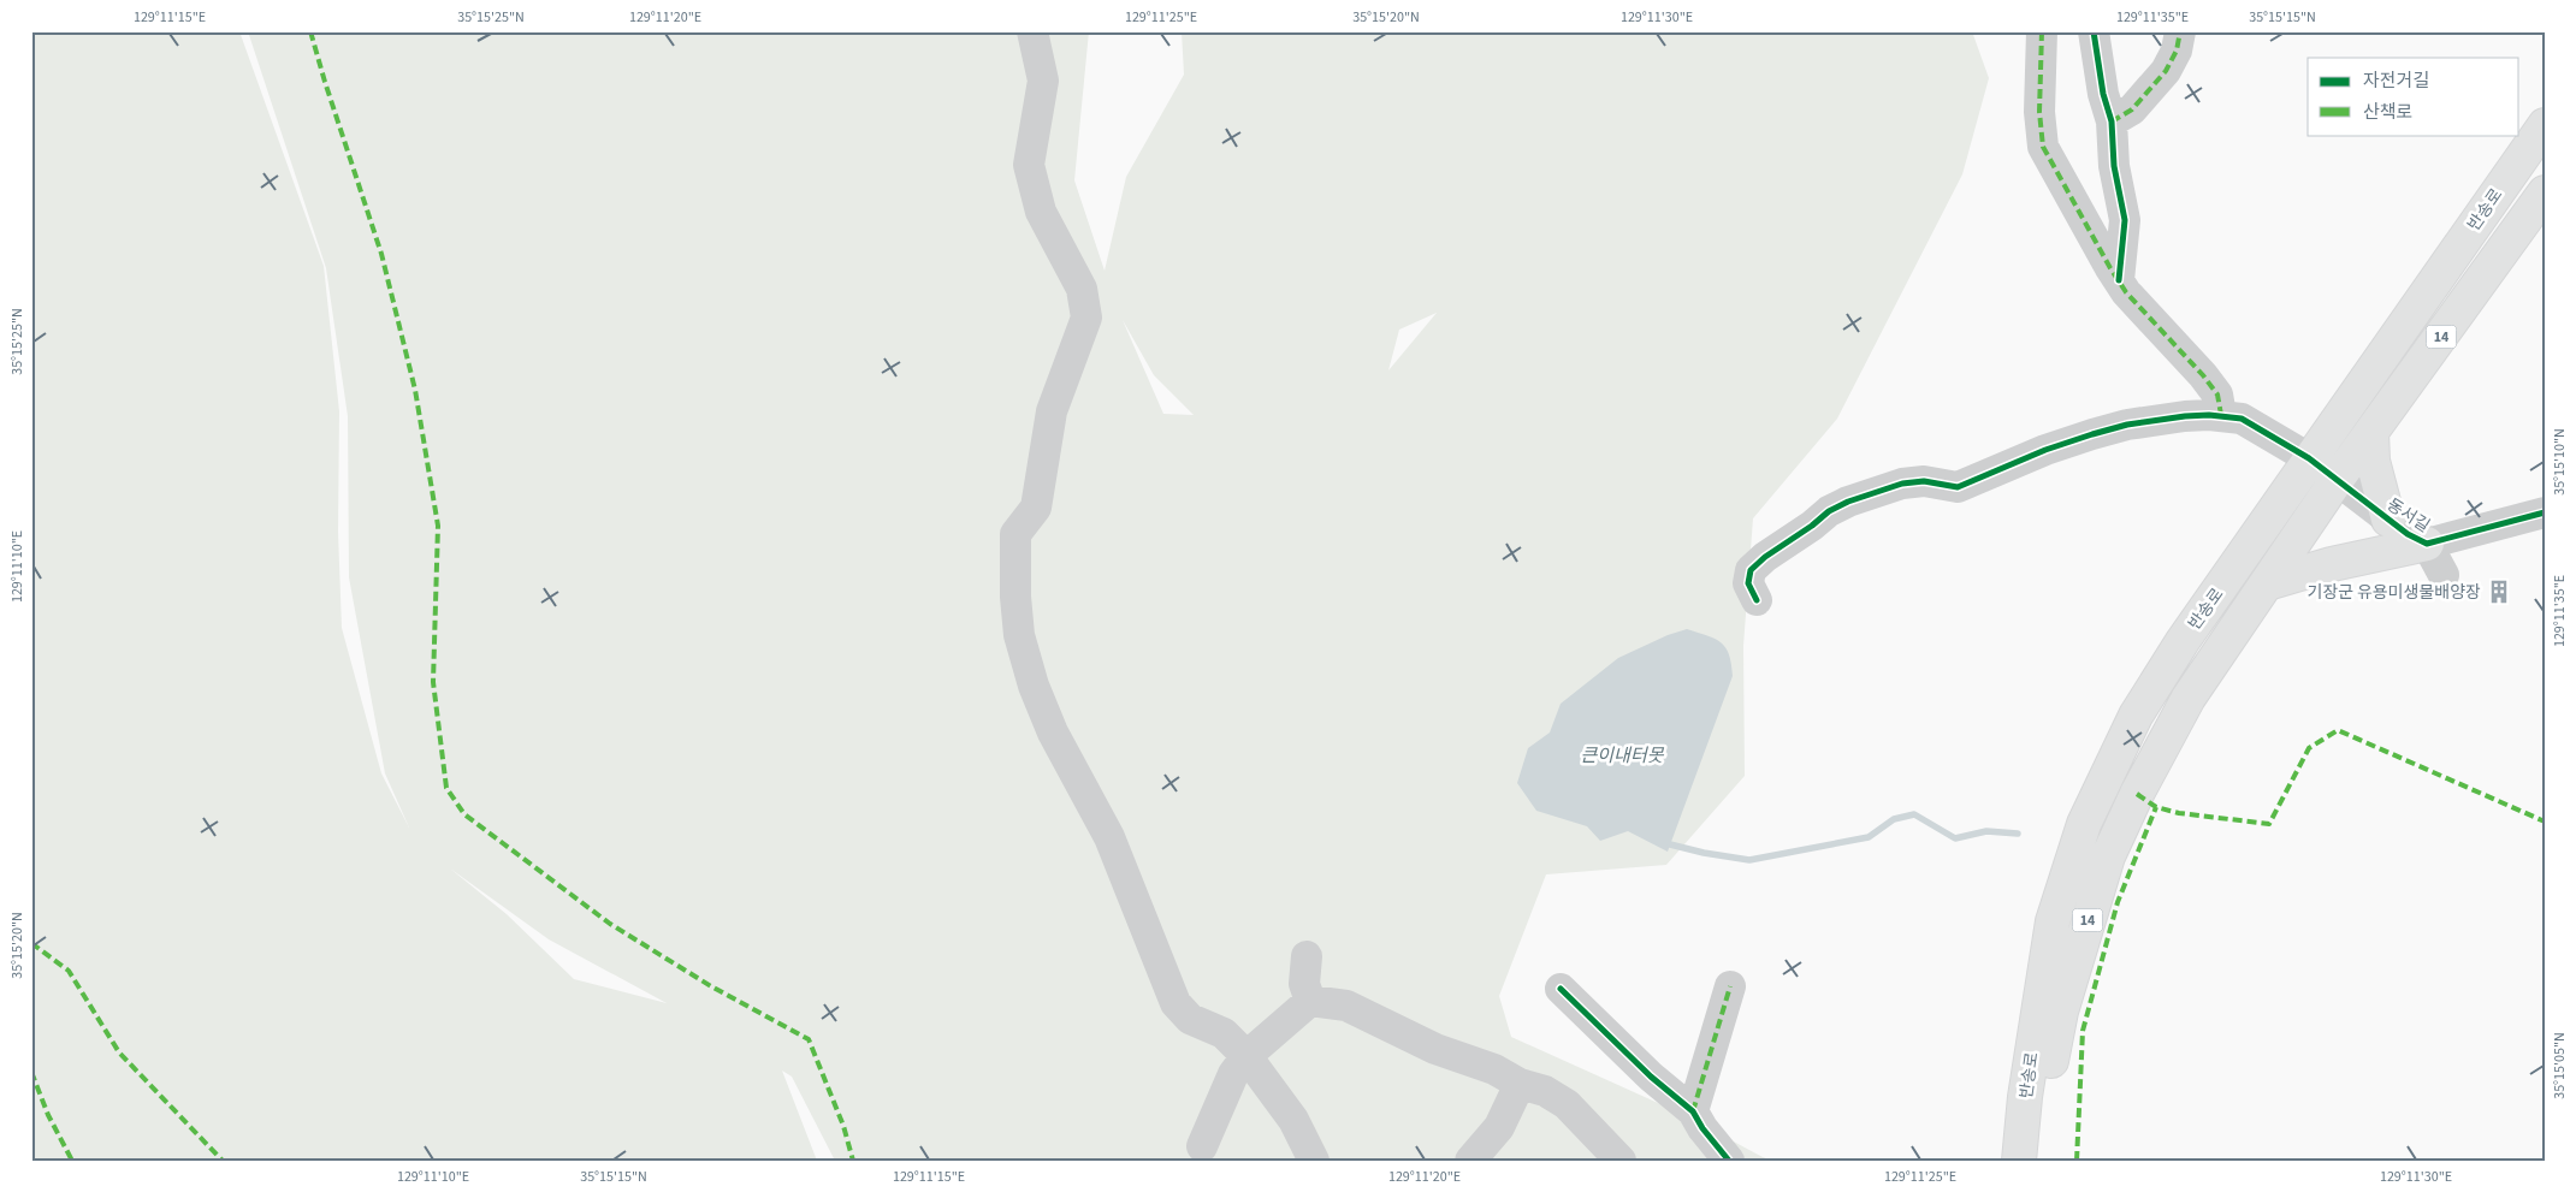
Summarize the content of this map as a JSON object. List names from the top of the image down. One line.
{"streets":{"main road":["반송로","14"],"street":["동서길"]},"crossings":[["반송로","동서길"]],"water":["큰이내터못"],"places":{"building":["기장군 유용미생물배양장"]},"legend":["자전거길","산책로"],"coordinates":["129°11'15\"E","35°15'25\"N","129°11'20\"E","129°11'25\"E","35°15'20\"N","129°11'30\"E","129°11'35\"E","35°15'15\"N","35°15'10\"N","129°11'10\"E","35°15'05\"N"]}
